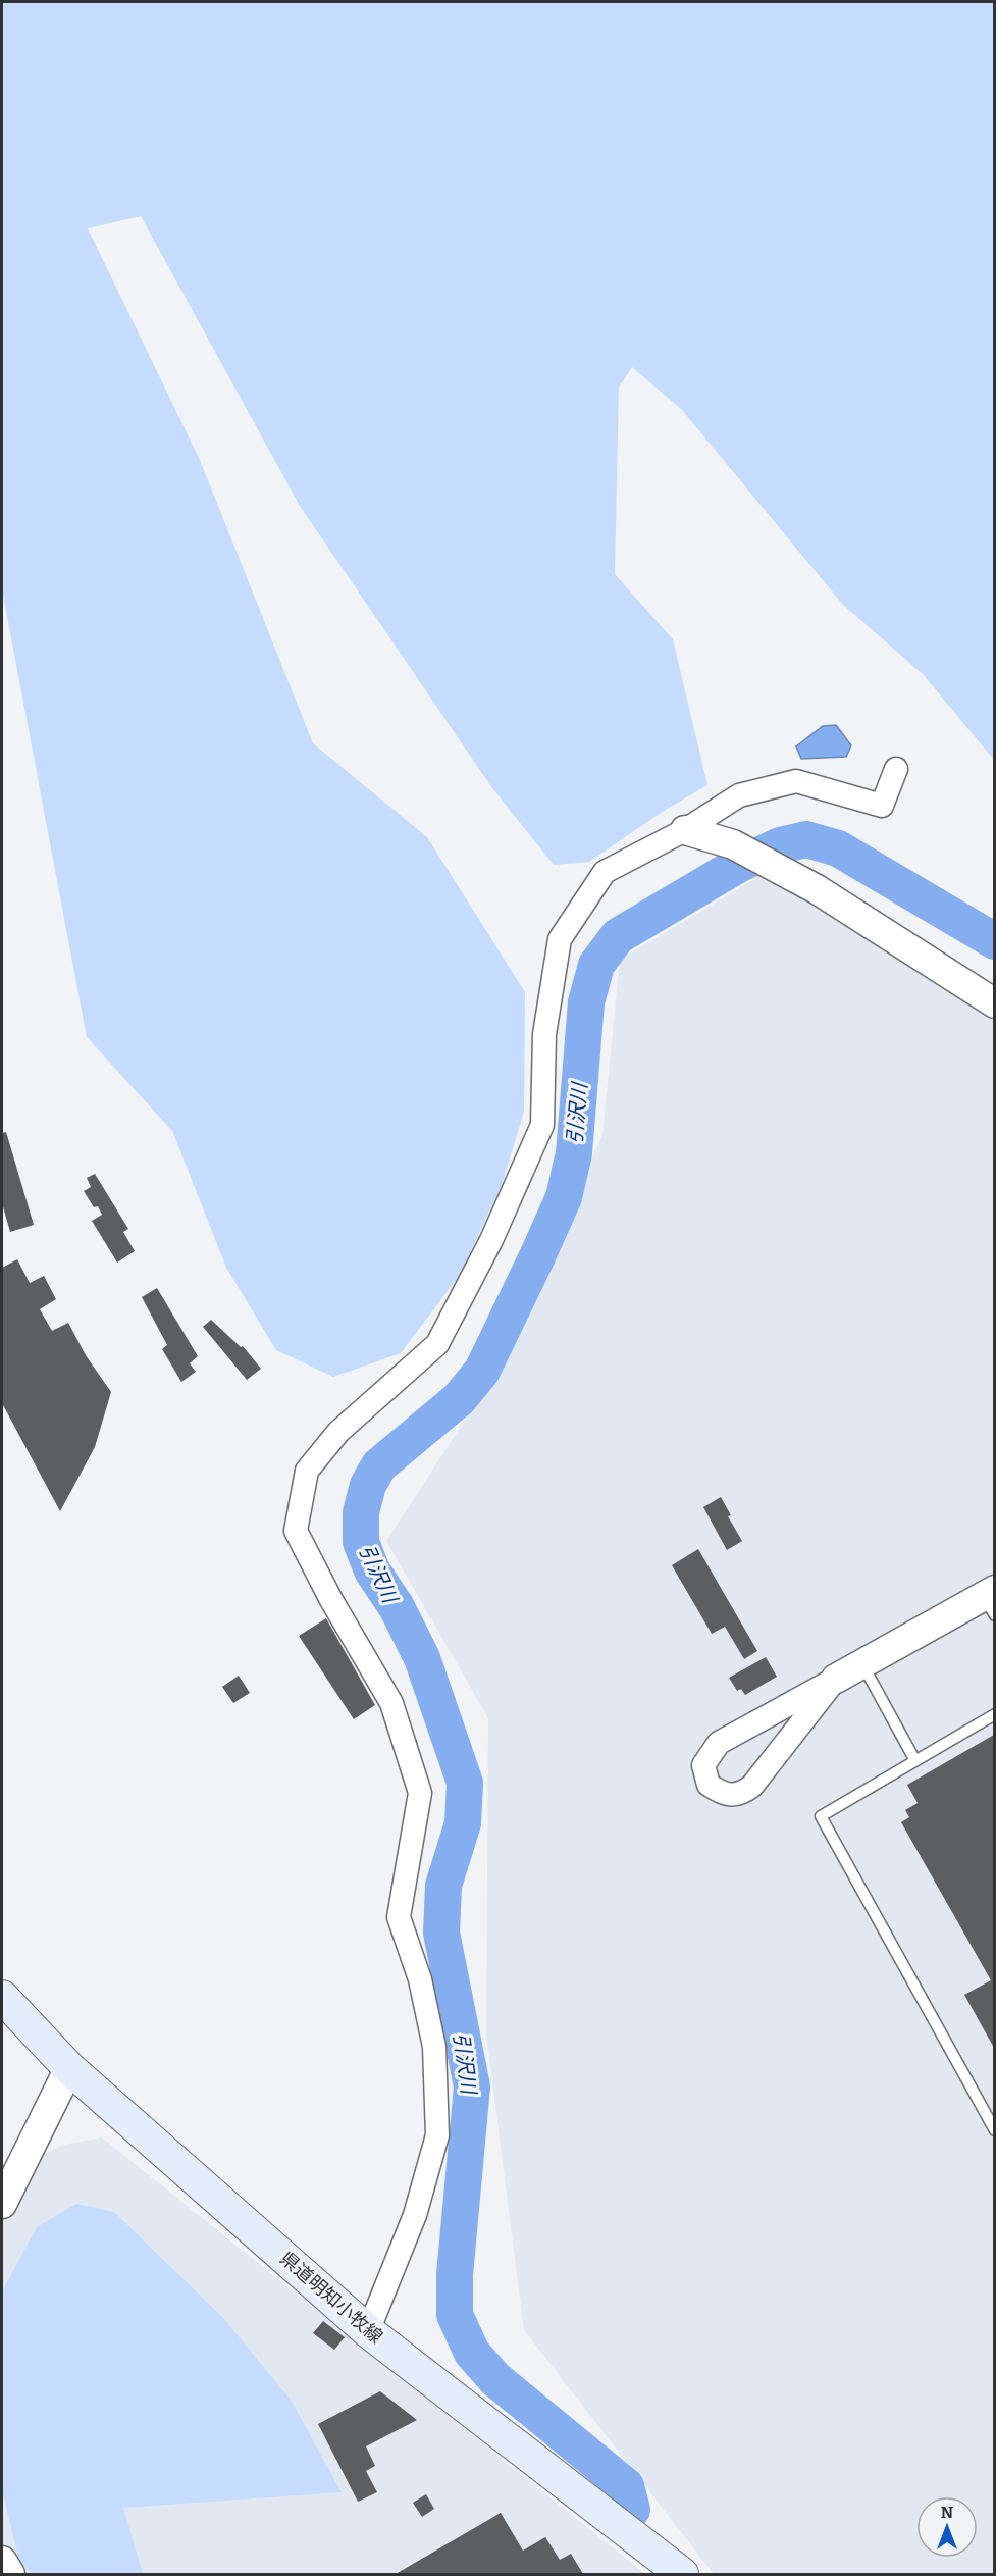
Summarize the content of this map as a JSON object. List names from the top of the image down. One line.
{"streets":{"main road":["県道明知小牧線"]},"water":["引沢川"],"north":"top"}
